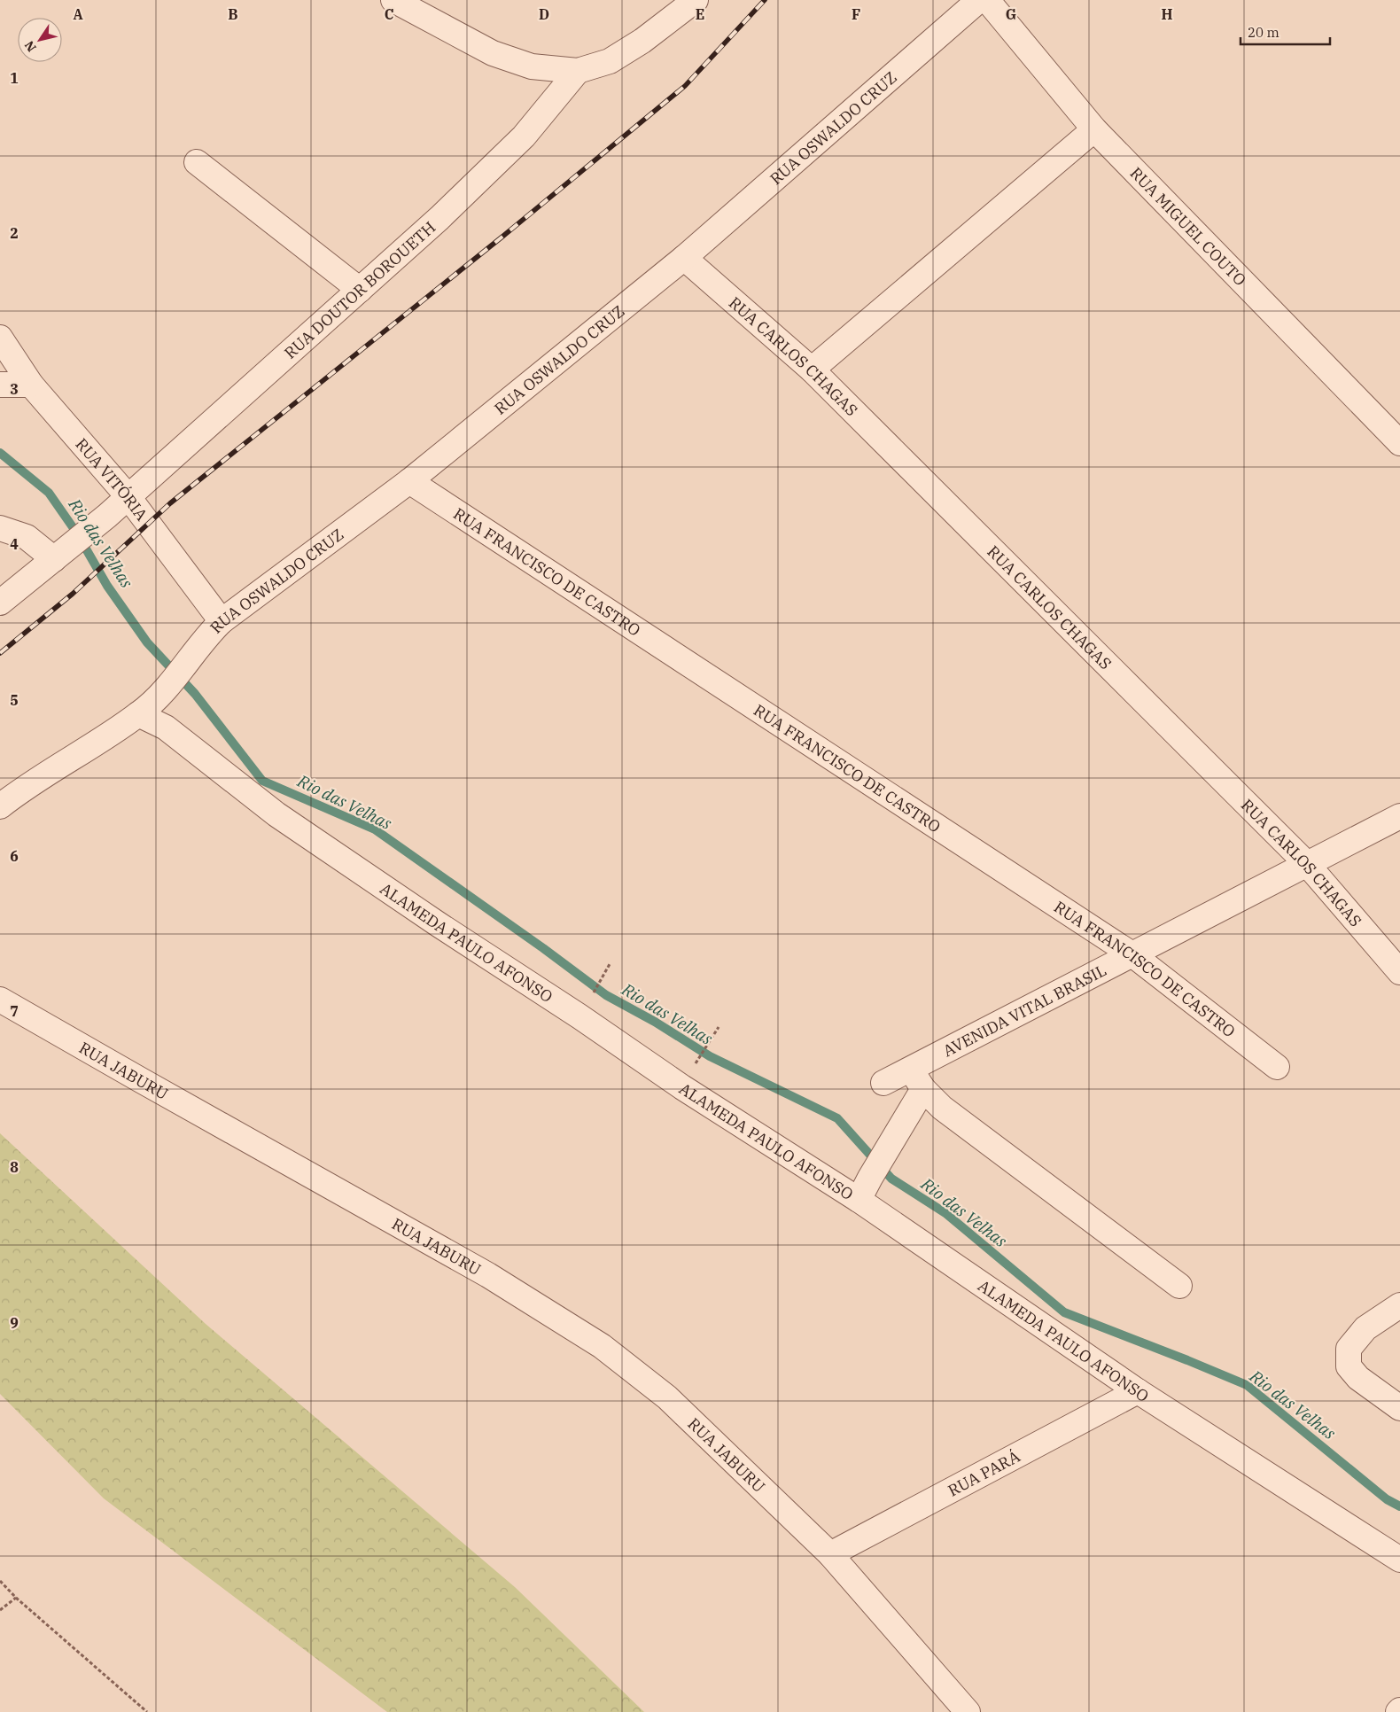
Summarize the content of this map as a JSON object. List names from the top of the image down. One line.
{"streets":{"street":["RUA OSWALDO CRUZ","RUA MIGUEL COUTO","RUA DOUTOR BOROUETH","RUA CARLOS CHAGAS","RUA VITÓRIA","RUA FRANCISCO DE CASTRO","ALAMEDA PAULO AFONSO","AVENIDA VITAL BRASIL","RUA JABURU","RUA PARÁ"]},"crossings":[["RUA OSWALDO CRUZ","RUA CARLOS CHAGAS"],["RUA OSWALDO CRUZ","RUA VITÓRIA"],["RUA OSWALDO CRUZ","RUA FRANCISCO DE CASTRO"],["RUA OSWALDO CRUZ","ALAMEDA PAULO AFONSO"],["RUA DOUTOR BOROUETH","RUA VITÓRIA"],["RUA CARLOS CHAGAS","AVENIDA VITAL BRASIL"],["RUA FRANCISCO DE CASTRO","AVENIDA VITAL BRASIL"],["ALAMEDA PAULO AFONSO","RUA PARÁ"],["RUA JABURU","RUA PARÁ"]],"water":["Rio das Velhas"],"scale_bar":"20 m","north":"bottom left","grid":{"columns":["A","B","C","D","E","F","G","H"],"rows":["1","2","3","4","5","6","7","8","9"]}}
